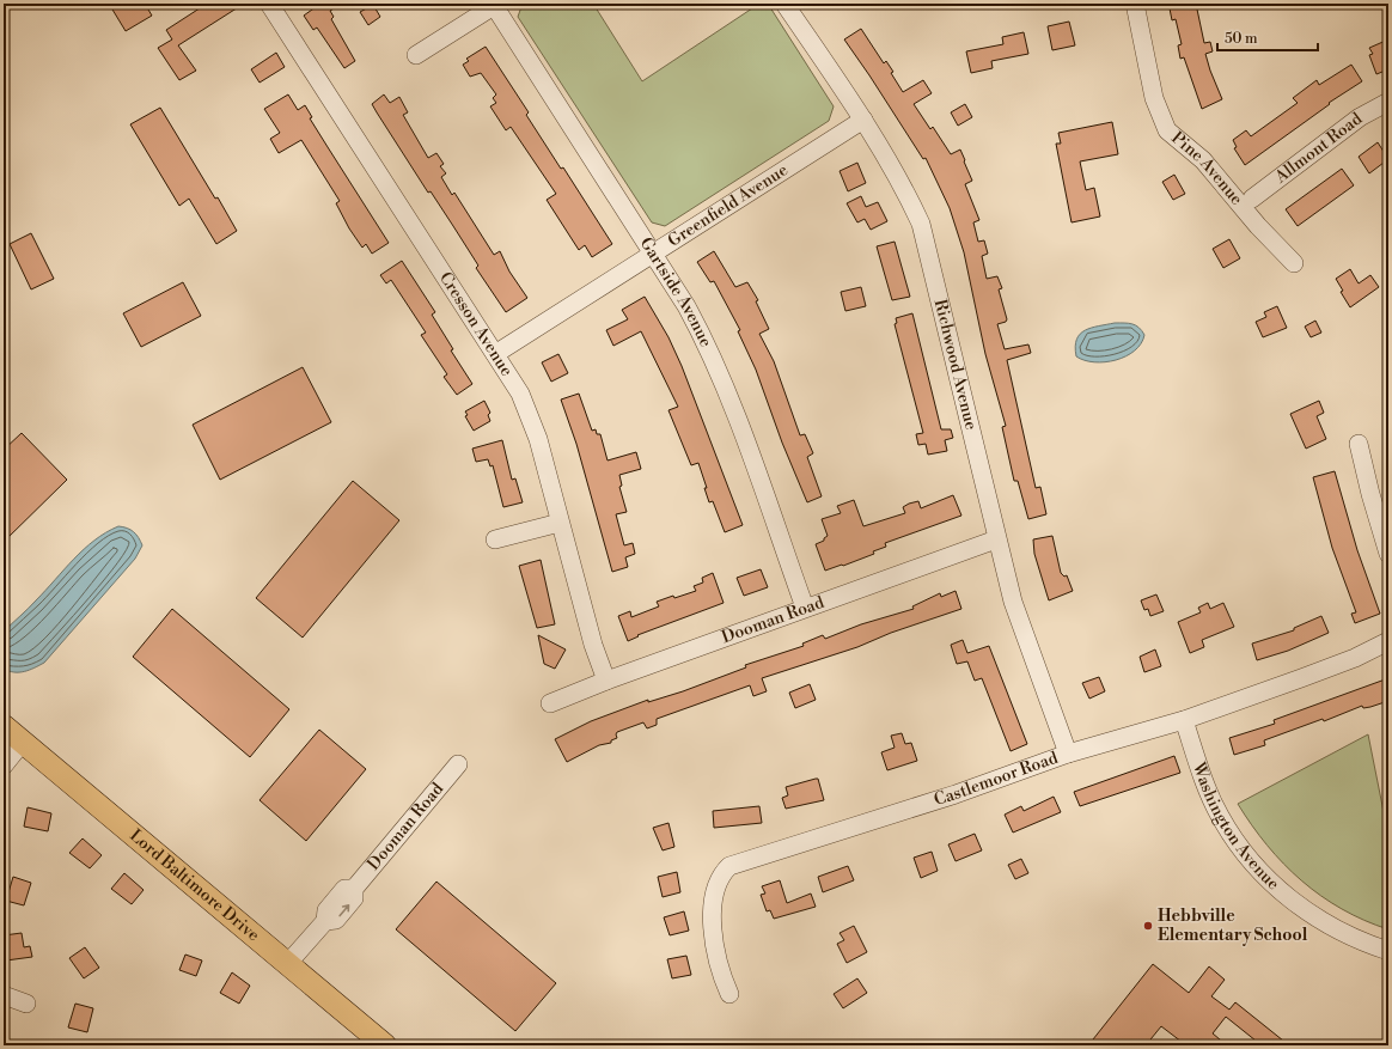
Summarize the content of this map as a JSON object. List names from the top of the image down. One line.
{"streets":{"main road":["Lord Baltimore Drive"],"street":["Allmont Road","Pine Avenue","Greenfield Avenue","Gartside Avenue","Cresson Avenue","Richwood Avenue","Dooman Road","Castlemoor Road","Washington Avenue"]},"crossings":[["Greenfield Avenue","Gartside Avenue"],["Greenfield Avenue","Cresson Avenue"],["Greenfield Avenue","Richwood Avenue"],["Gartside Avenue","Dooman Road"],["Cresson Avenue","Dooman Road"],["Richwood Avenue","Dooman Road"],["Richwood Avenue","Castlemoor Road"],["Dooman Road","Lord Baltimore Drive"],["Castlemoor Road","Washington Avenue"]],"places":["Hebbville Elementary School"],"scale_bar":"50 m"}
